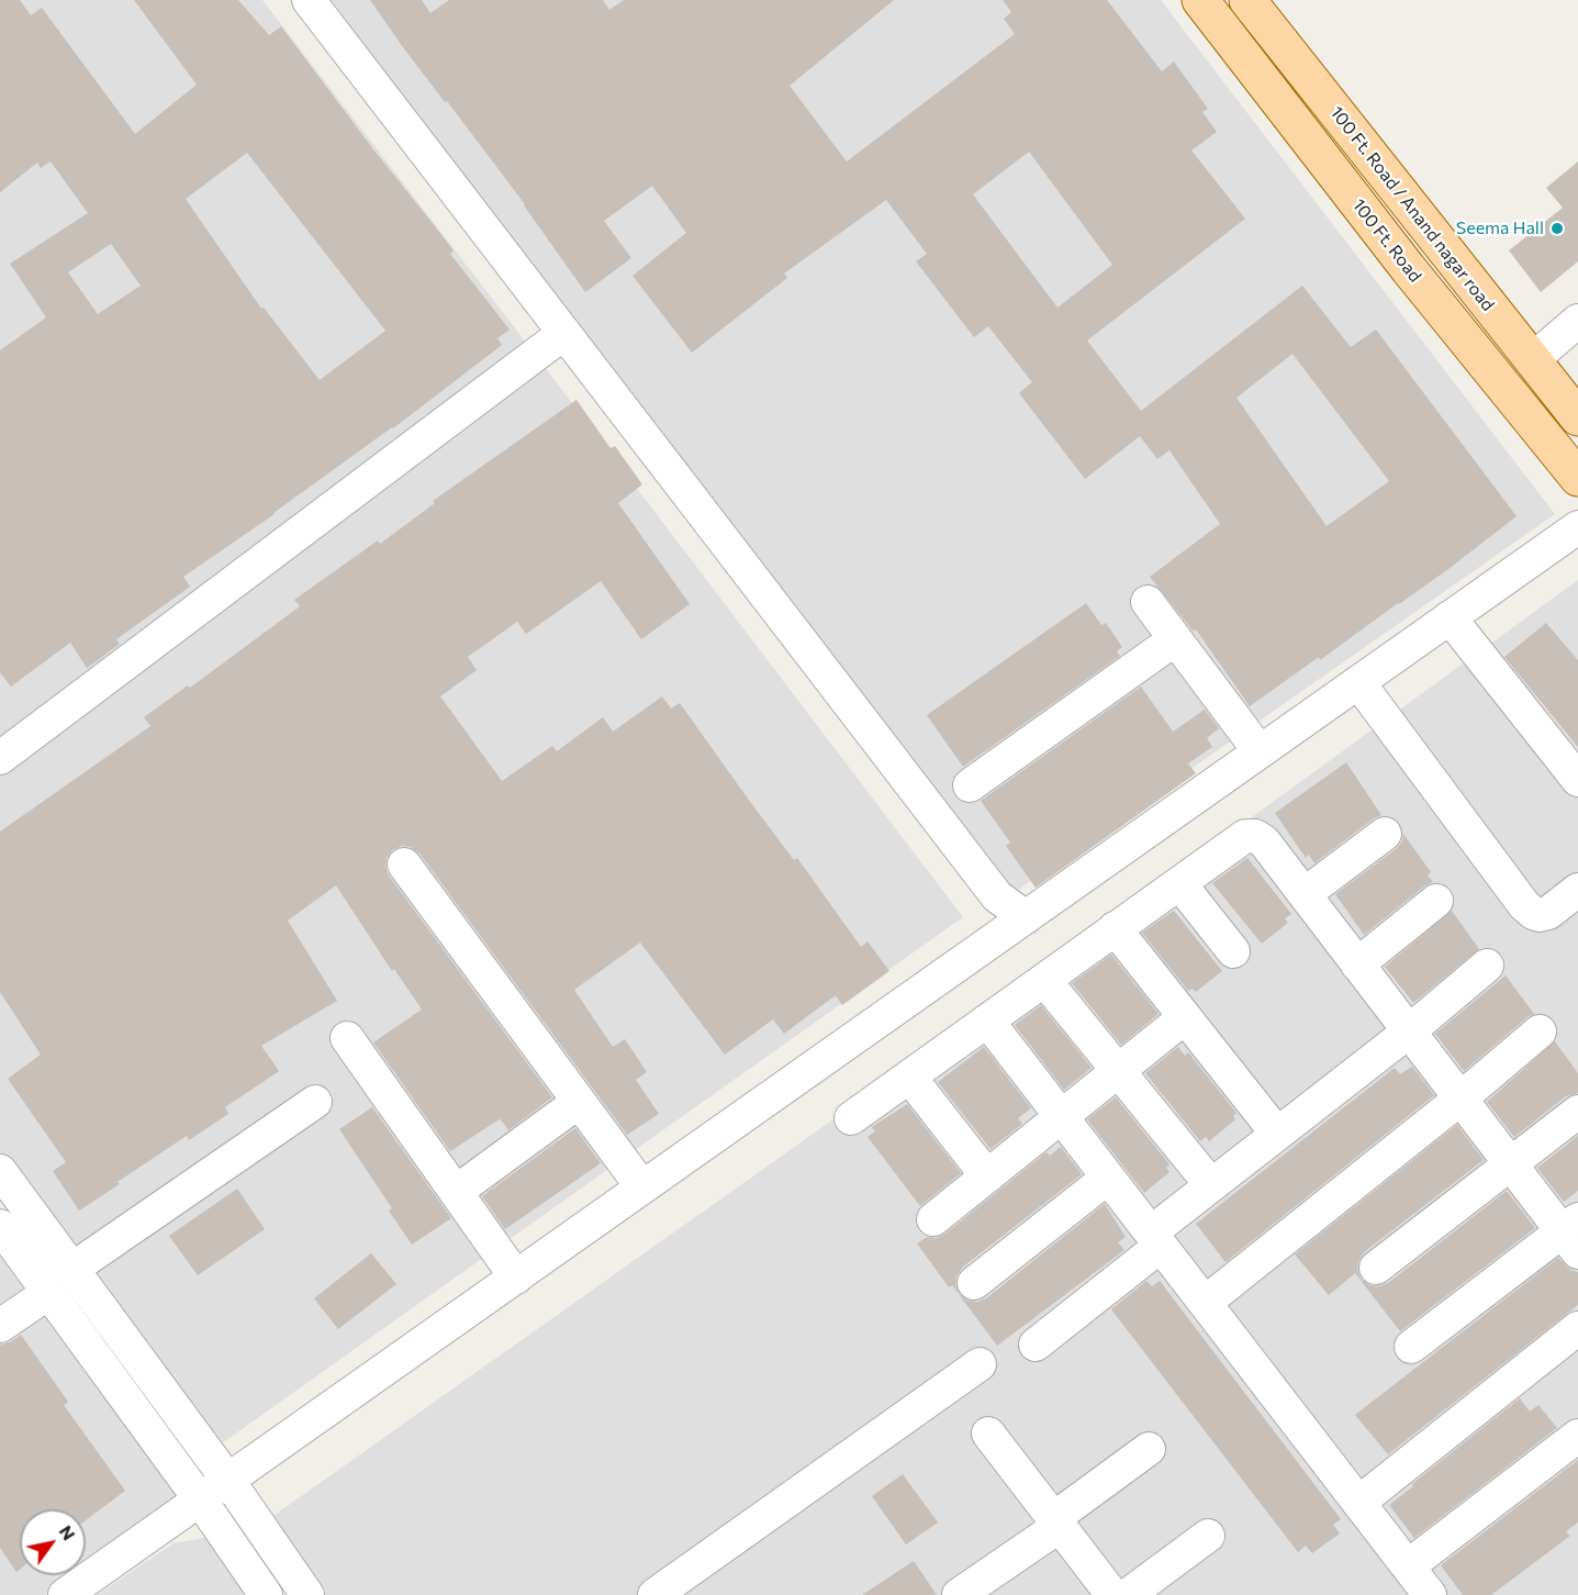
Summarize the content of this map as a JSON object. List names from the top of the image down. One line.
{"streets":{"main road":["100 Ft. Road / Anand nagar road","100 Ft. Road"]},"places":["Seema Hall"],"north":"top right"}
